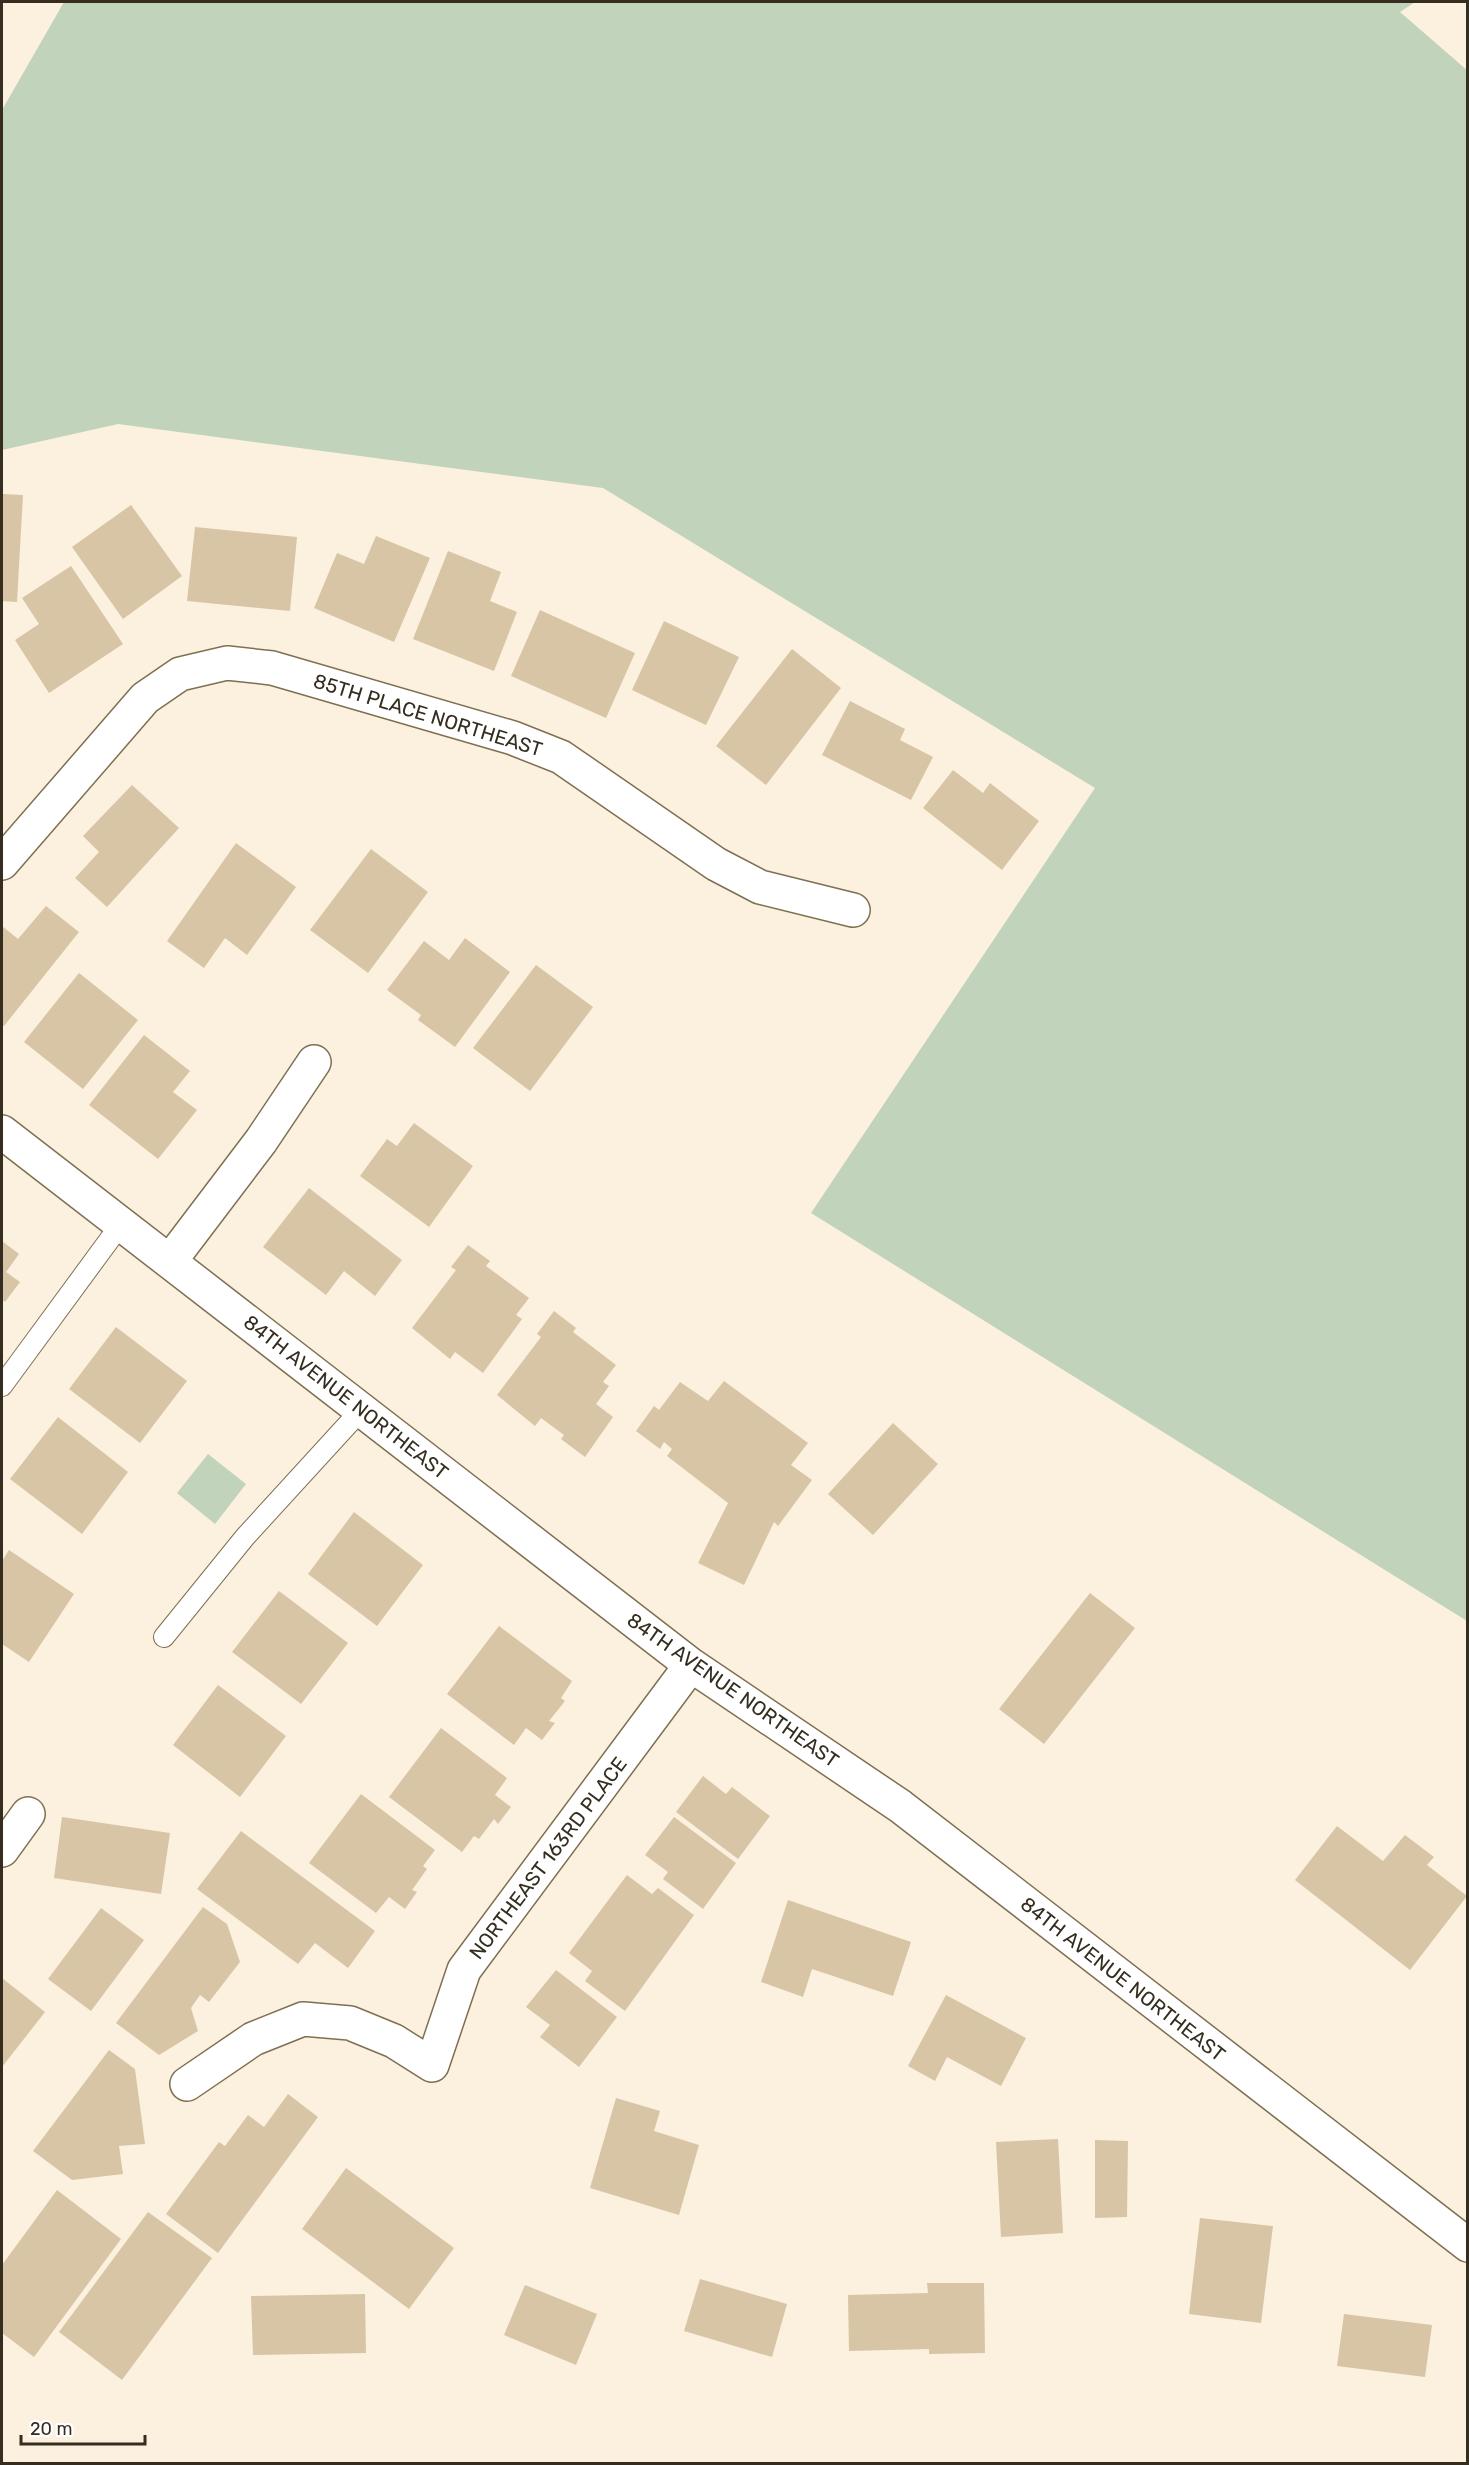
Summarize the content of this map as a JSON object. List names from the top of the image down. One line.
{"streets":{"street":["85TH PLACE NORTHEAST","84TH AVENUE NORTHEAST","NORTHEAST 163RD PLACE"]},"crossings":[["84TH AVENUE NORTHEAST","NORTHEAST 163RD PLACE"]],"scale_bar":"20 m"}
